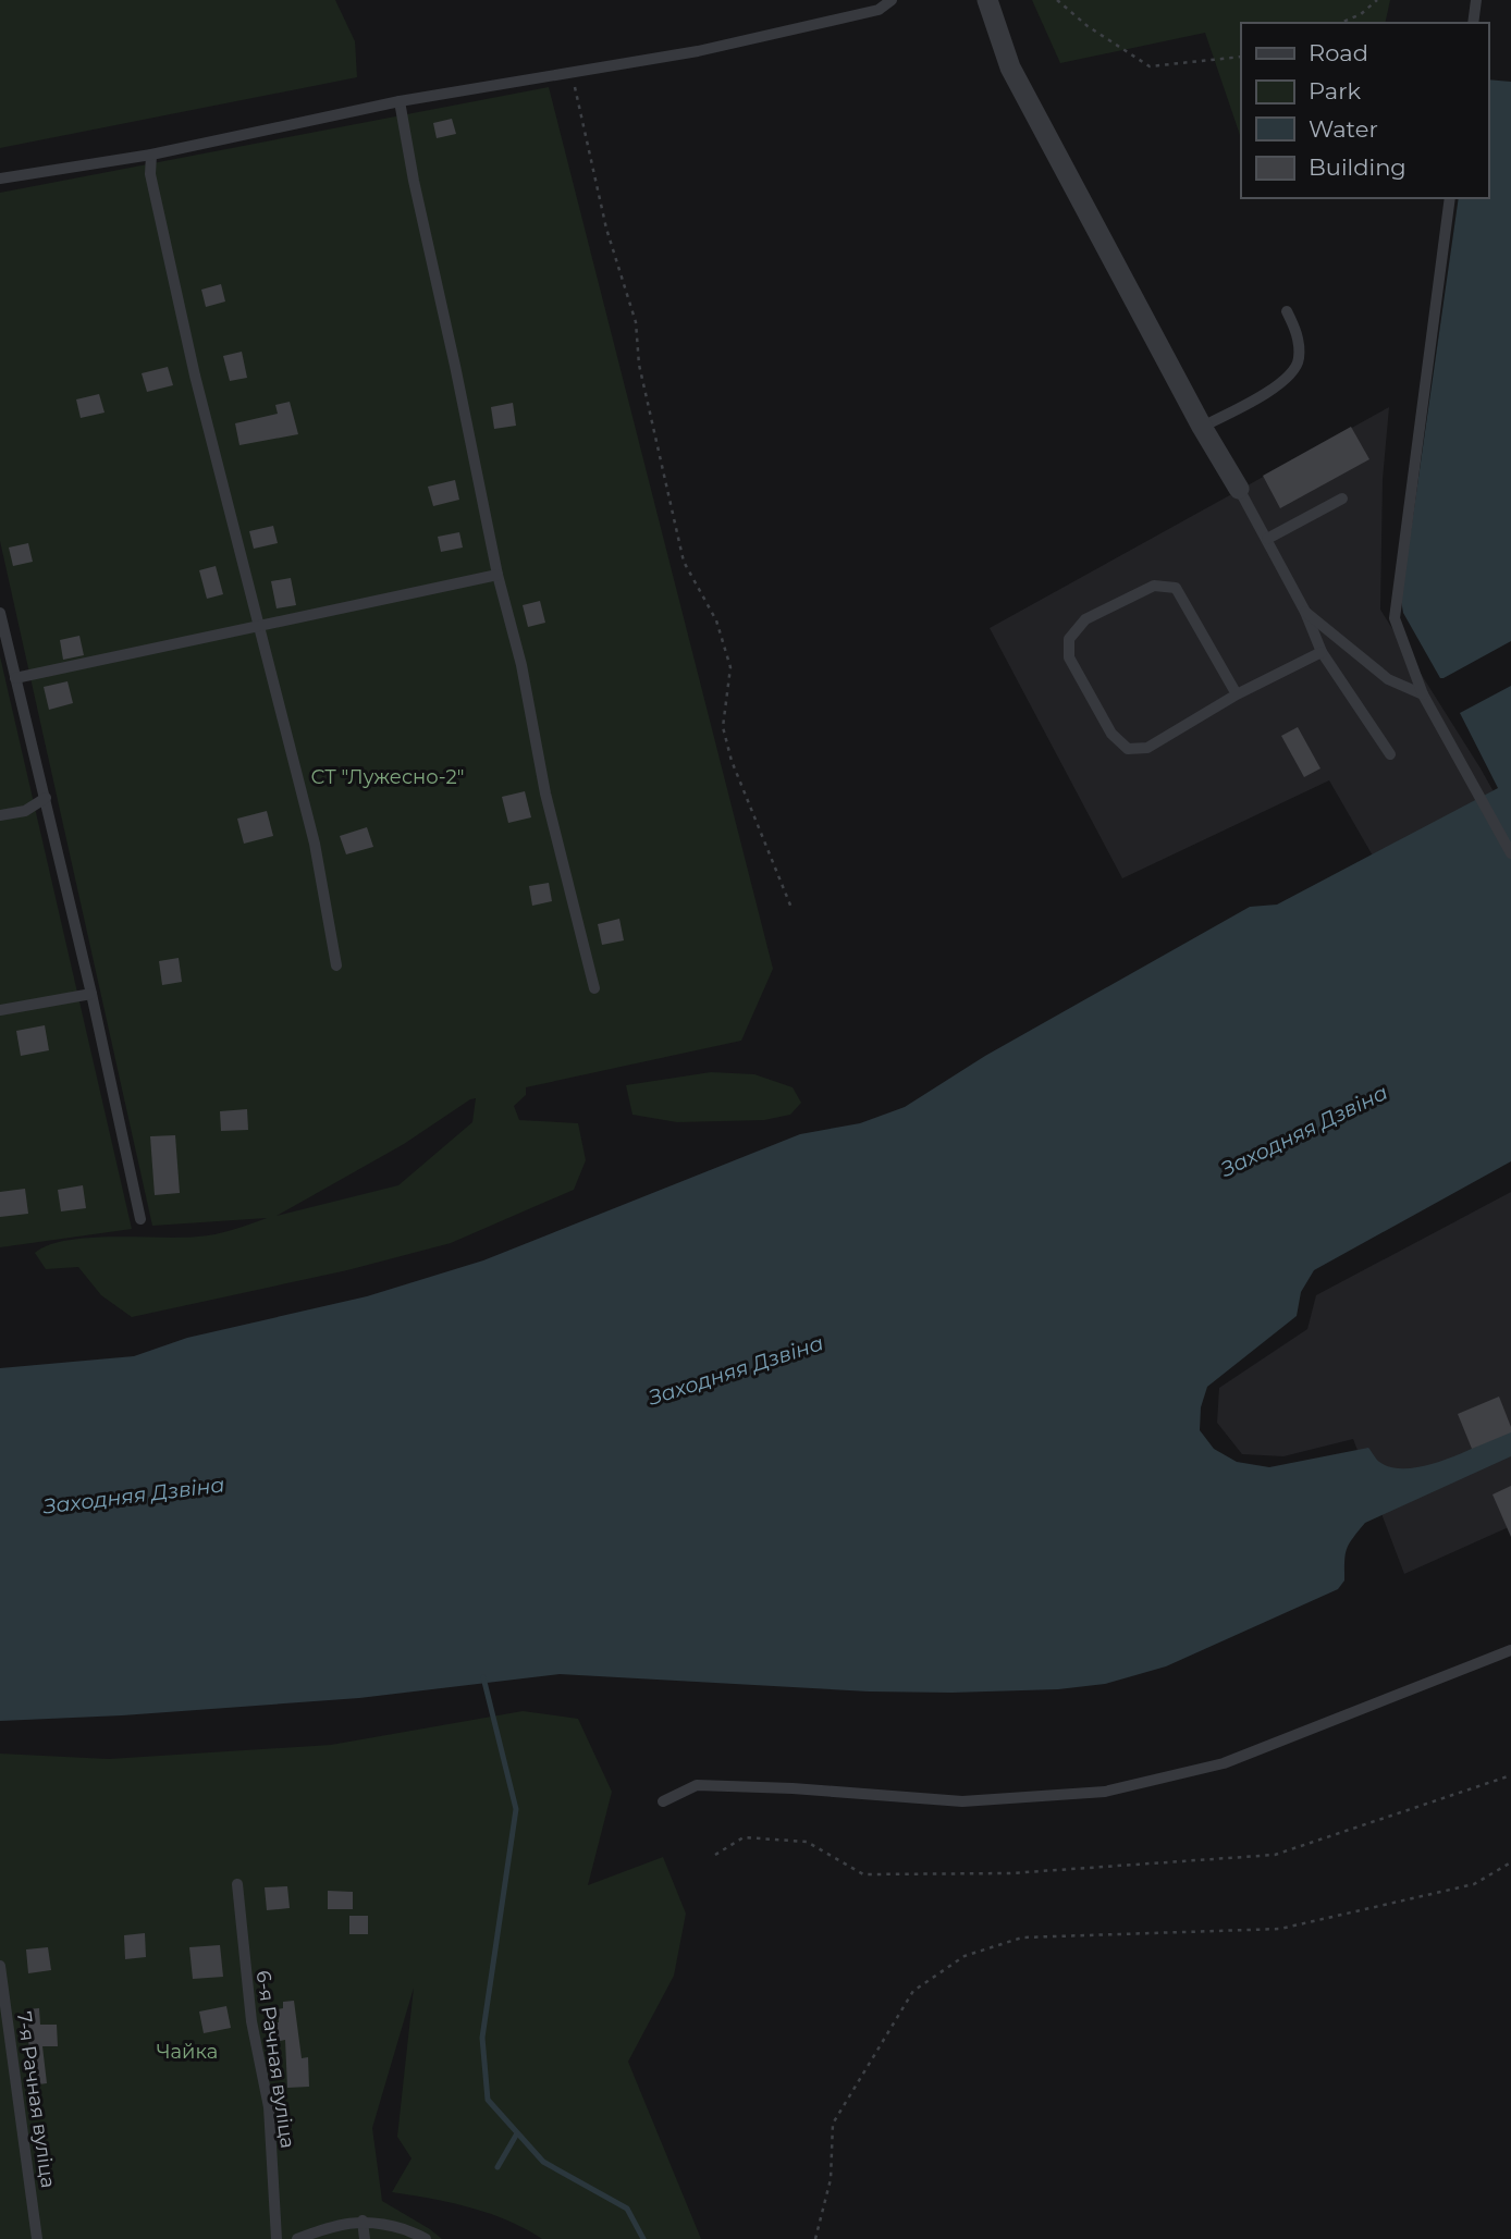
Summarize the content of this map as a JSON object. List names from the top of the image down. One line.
{"streets":{"lane":["6-я Рачная вуліца","7-я Рачная вуліца"]},"water":["Заходняя Дзвіна"],"parks":["СТ \"Лужесно-2\"","Чайка"],"legend":["Road","Park","Water","Building"]}
